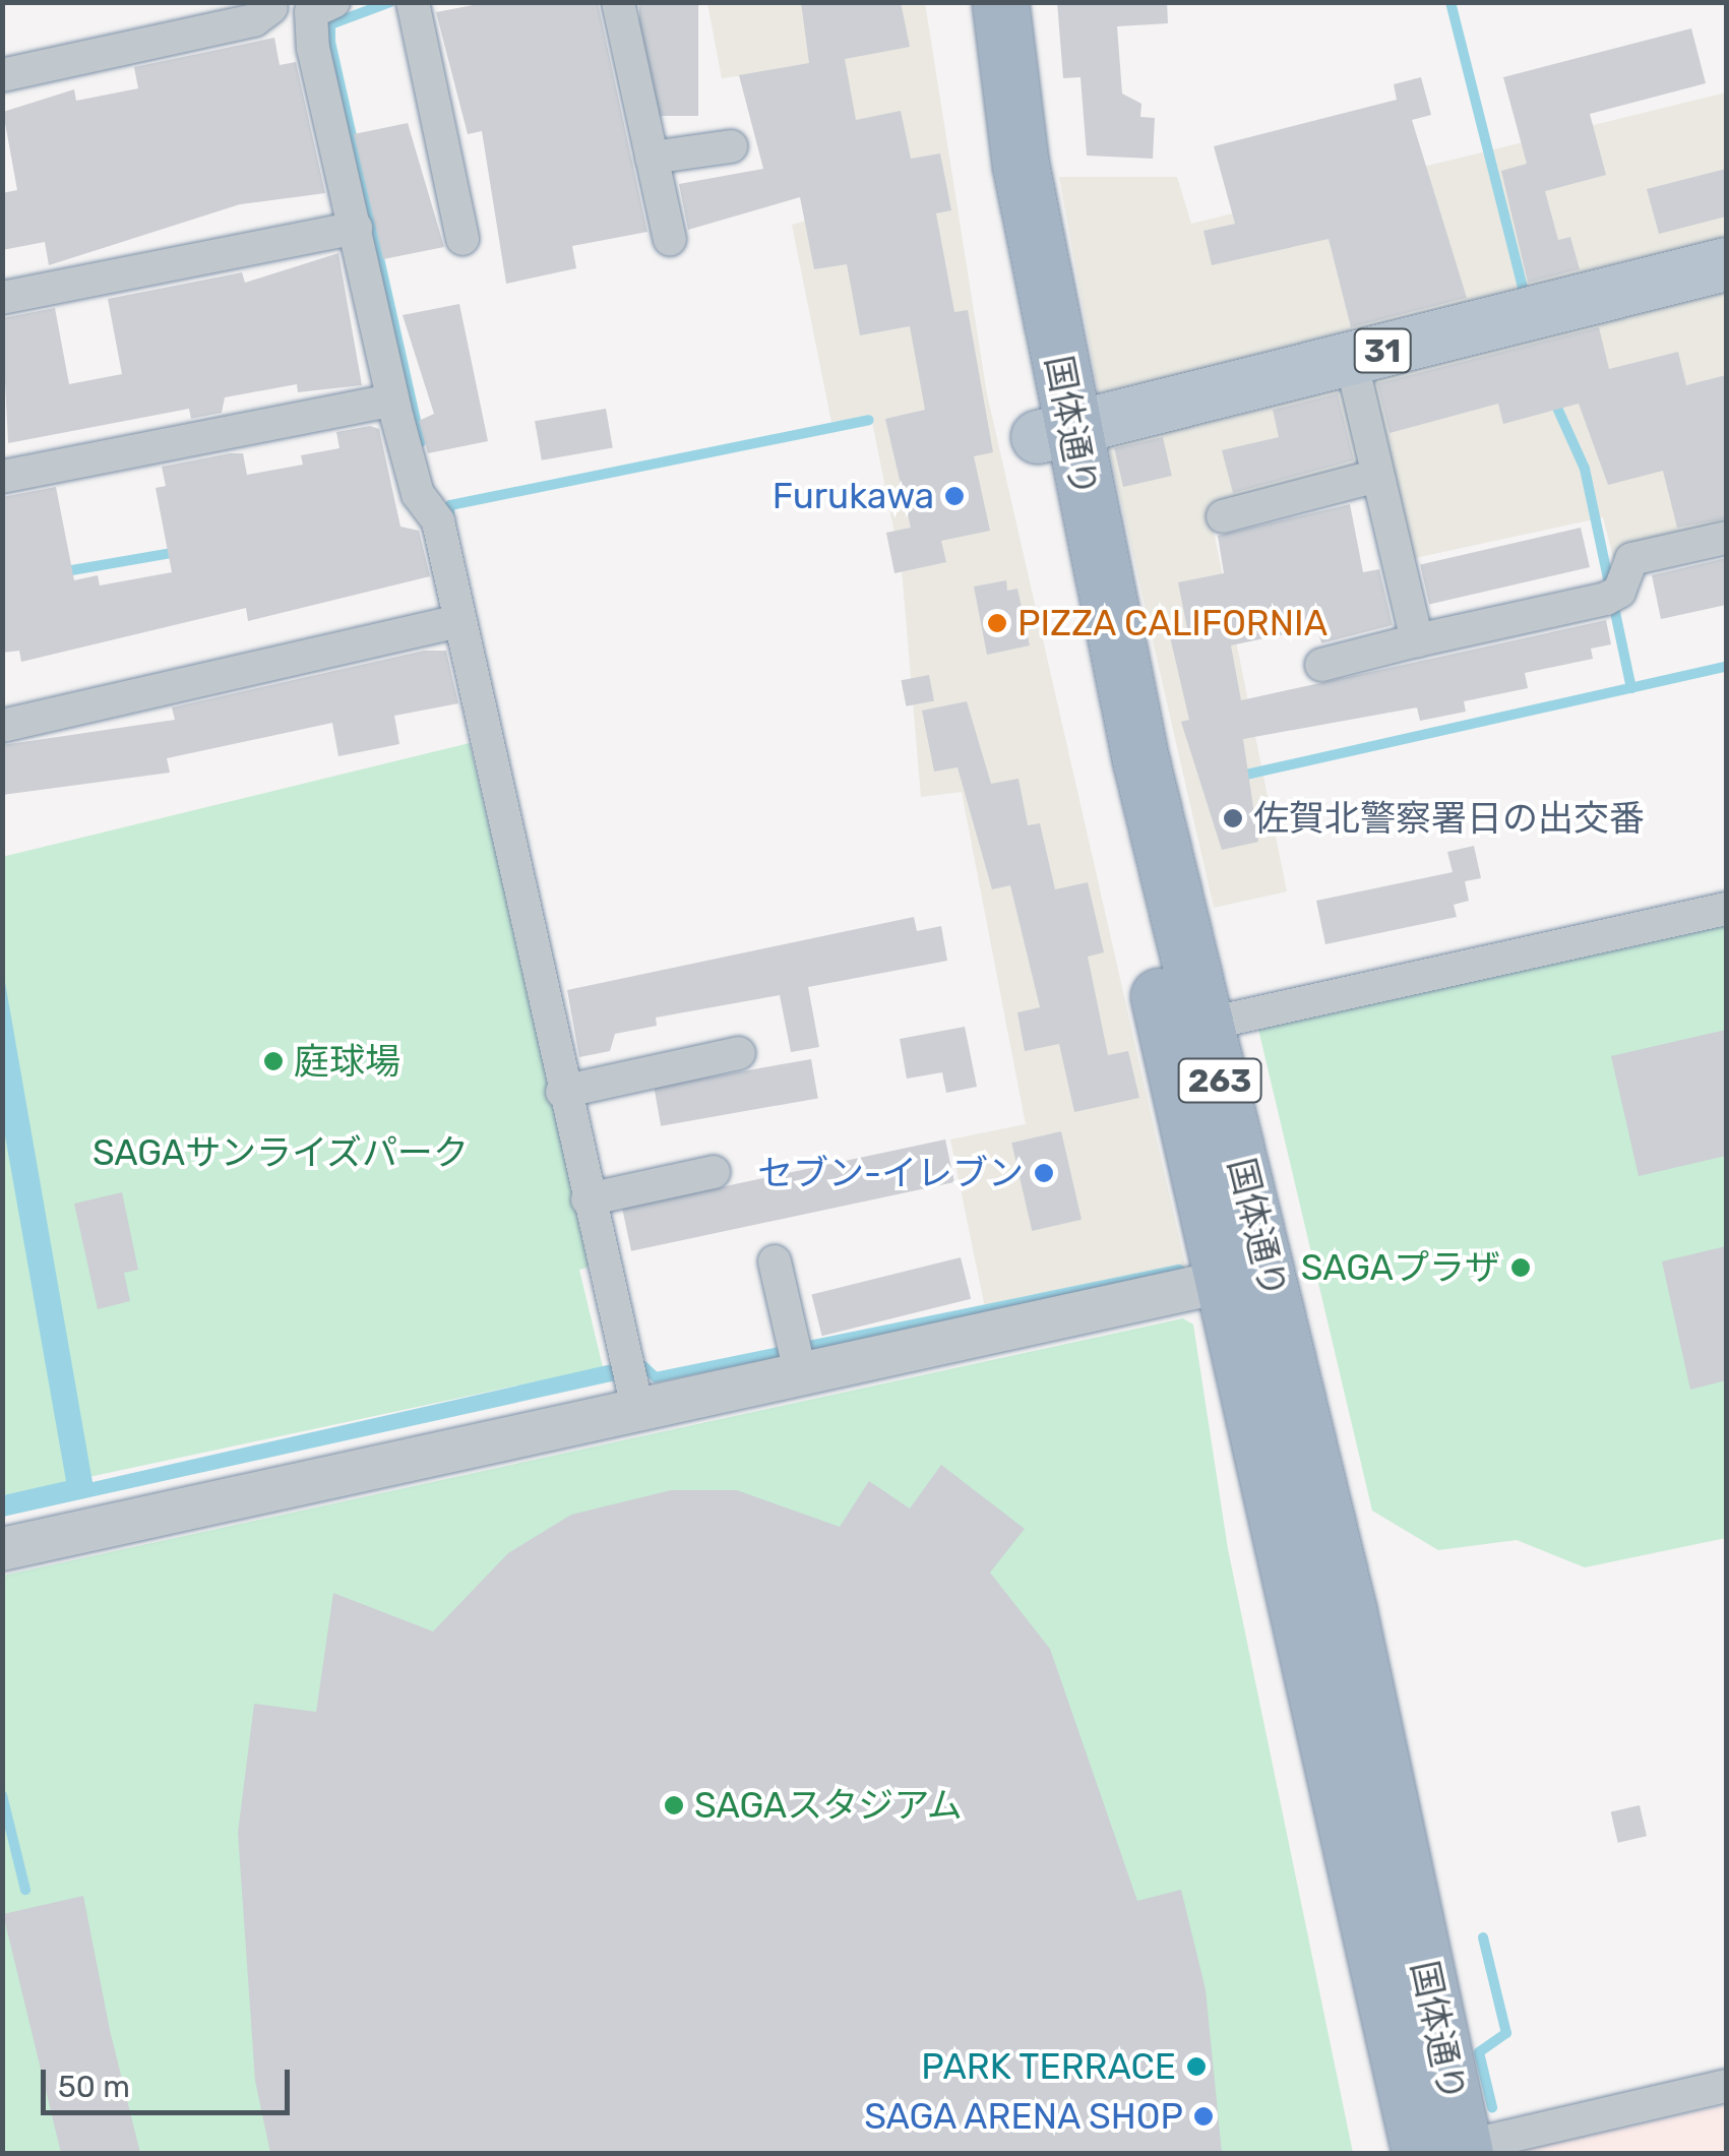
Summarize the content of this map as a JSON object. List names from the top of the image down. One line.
{"streets":{"highway":["国体通り","263"],"main road":["31"]},"crossings":[["31","国体通り"]],"parks":["SAGAサンライズパーク"],"places":["Furukawa","PIZZA CALIFORNIA","佐賀北警察署日の出交番","庭球場","セブン-イレブン","SAGAプラザ","SAGAスタジアム","PARK TERRACE","SAGA ARENA SHOP"],"scale_bar":"50 m"}
